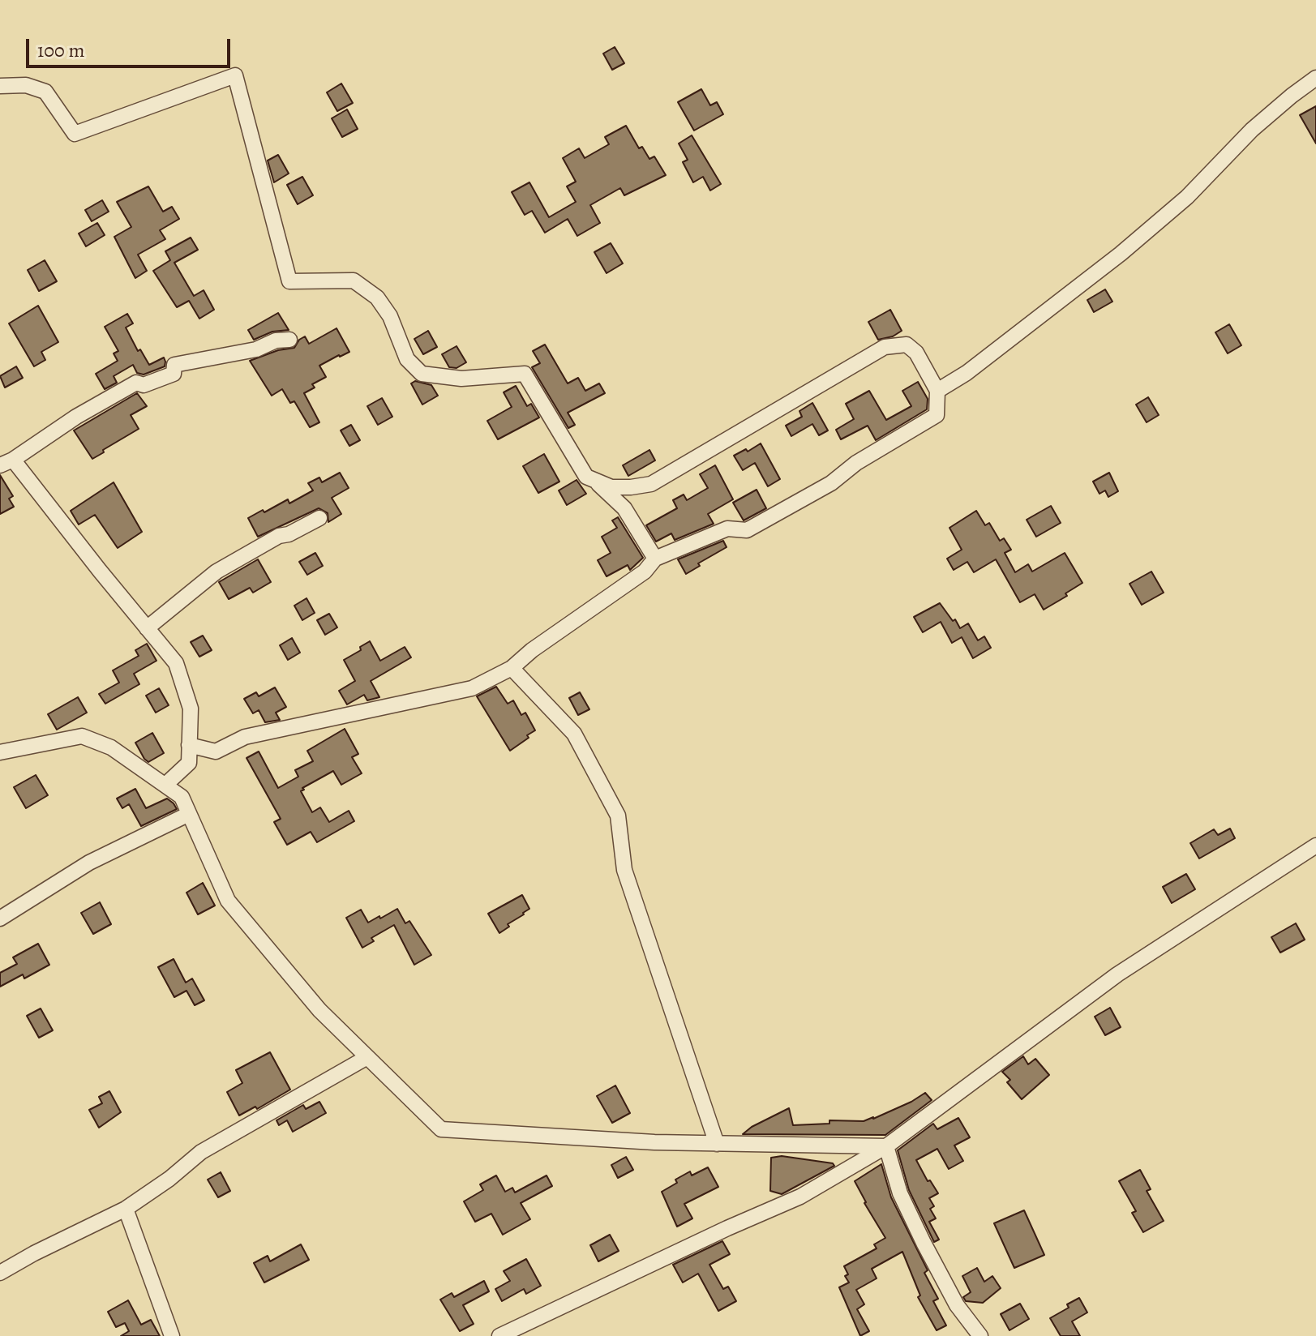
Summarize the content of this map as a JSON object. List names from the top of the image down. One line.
{"scale_bar":"100 m"}
